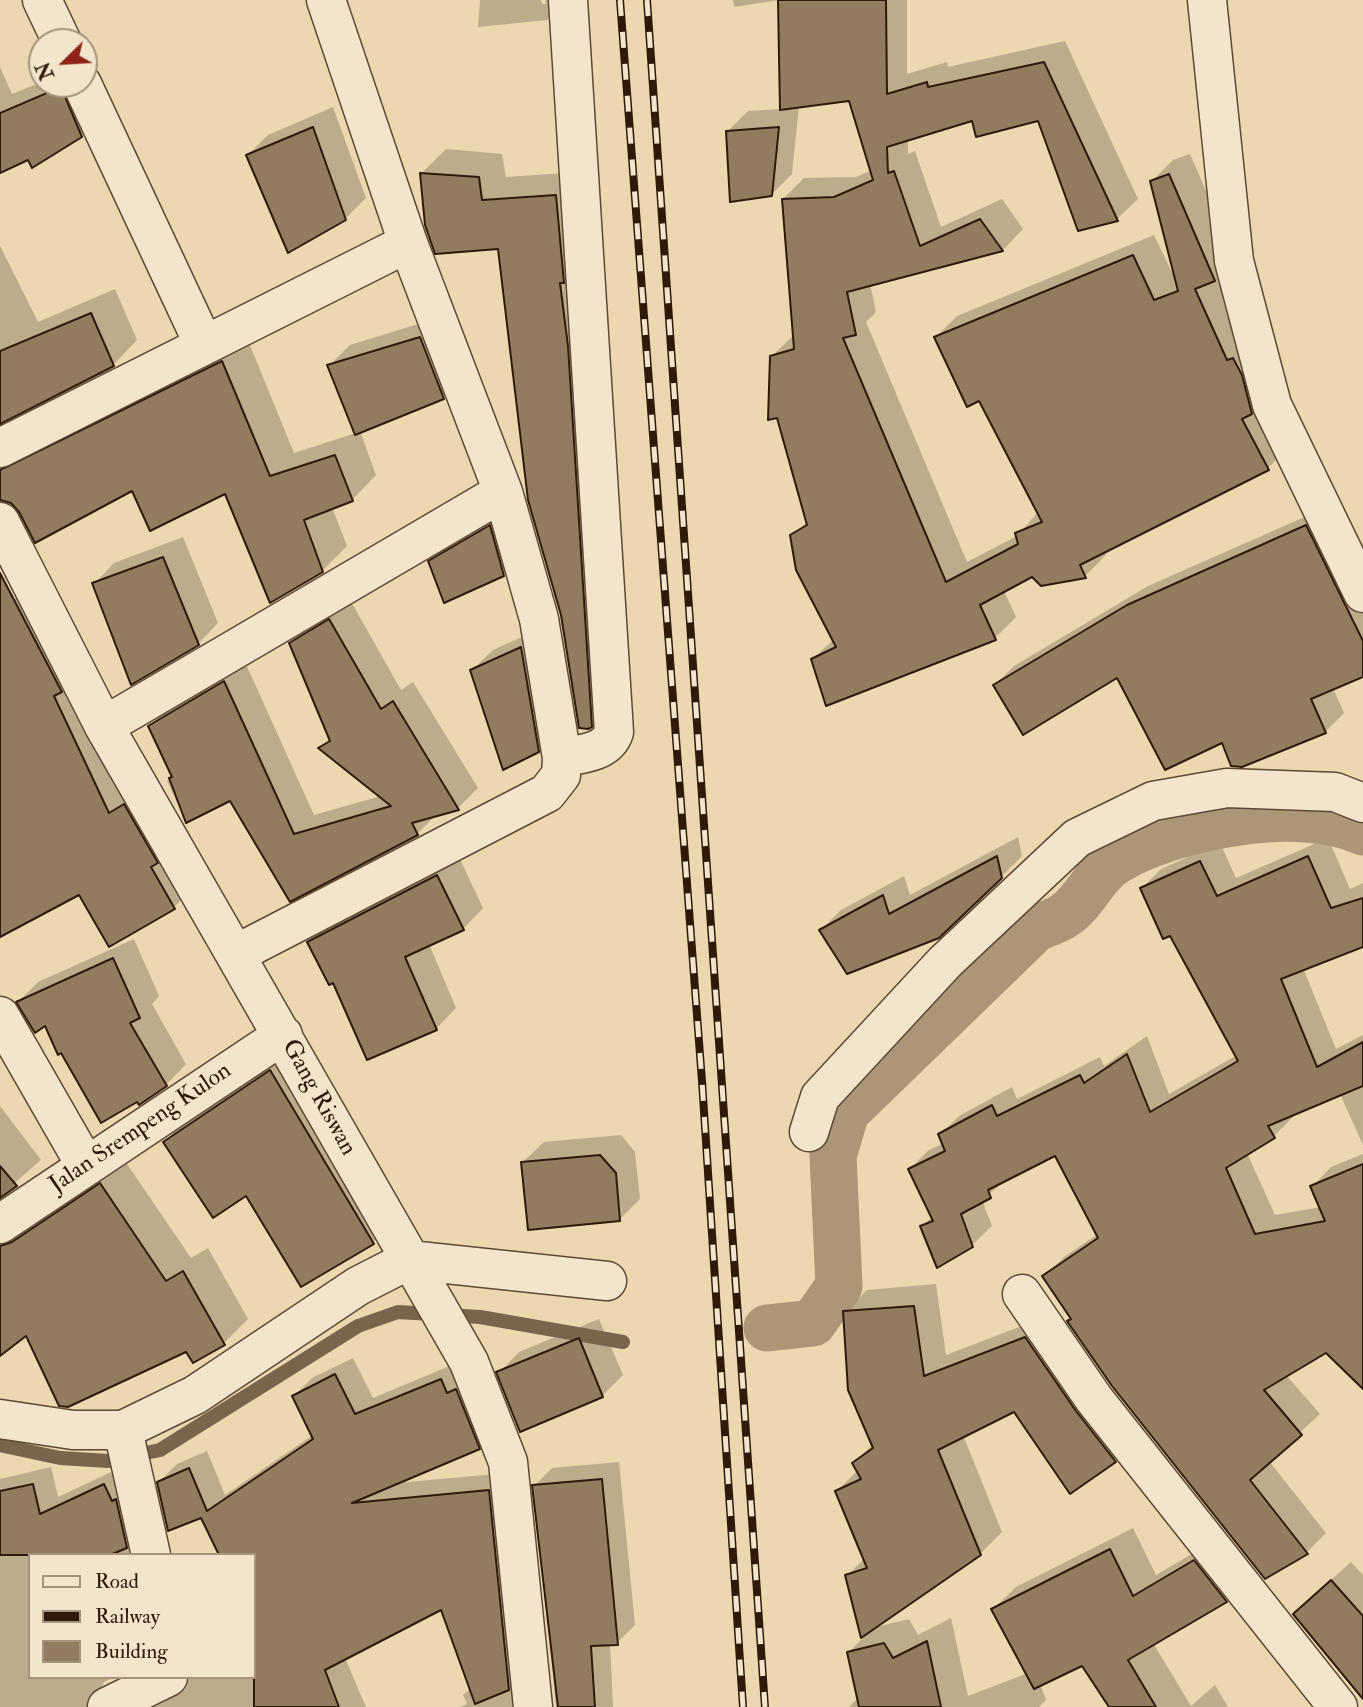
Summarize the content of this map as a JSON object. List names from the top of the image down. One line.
{"streets":{"street":["Gang Riswan","Jalan Srempeng Kulon"]},"crossings":[["Gang Riswan","Jalan Srempeng Kulon"]],"legend":["Road","Railway","Building"],"north":"bottom left"}
